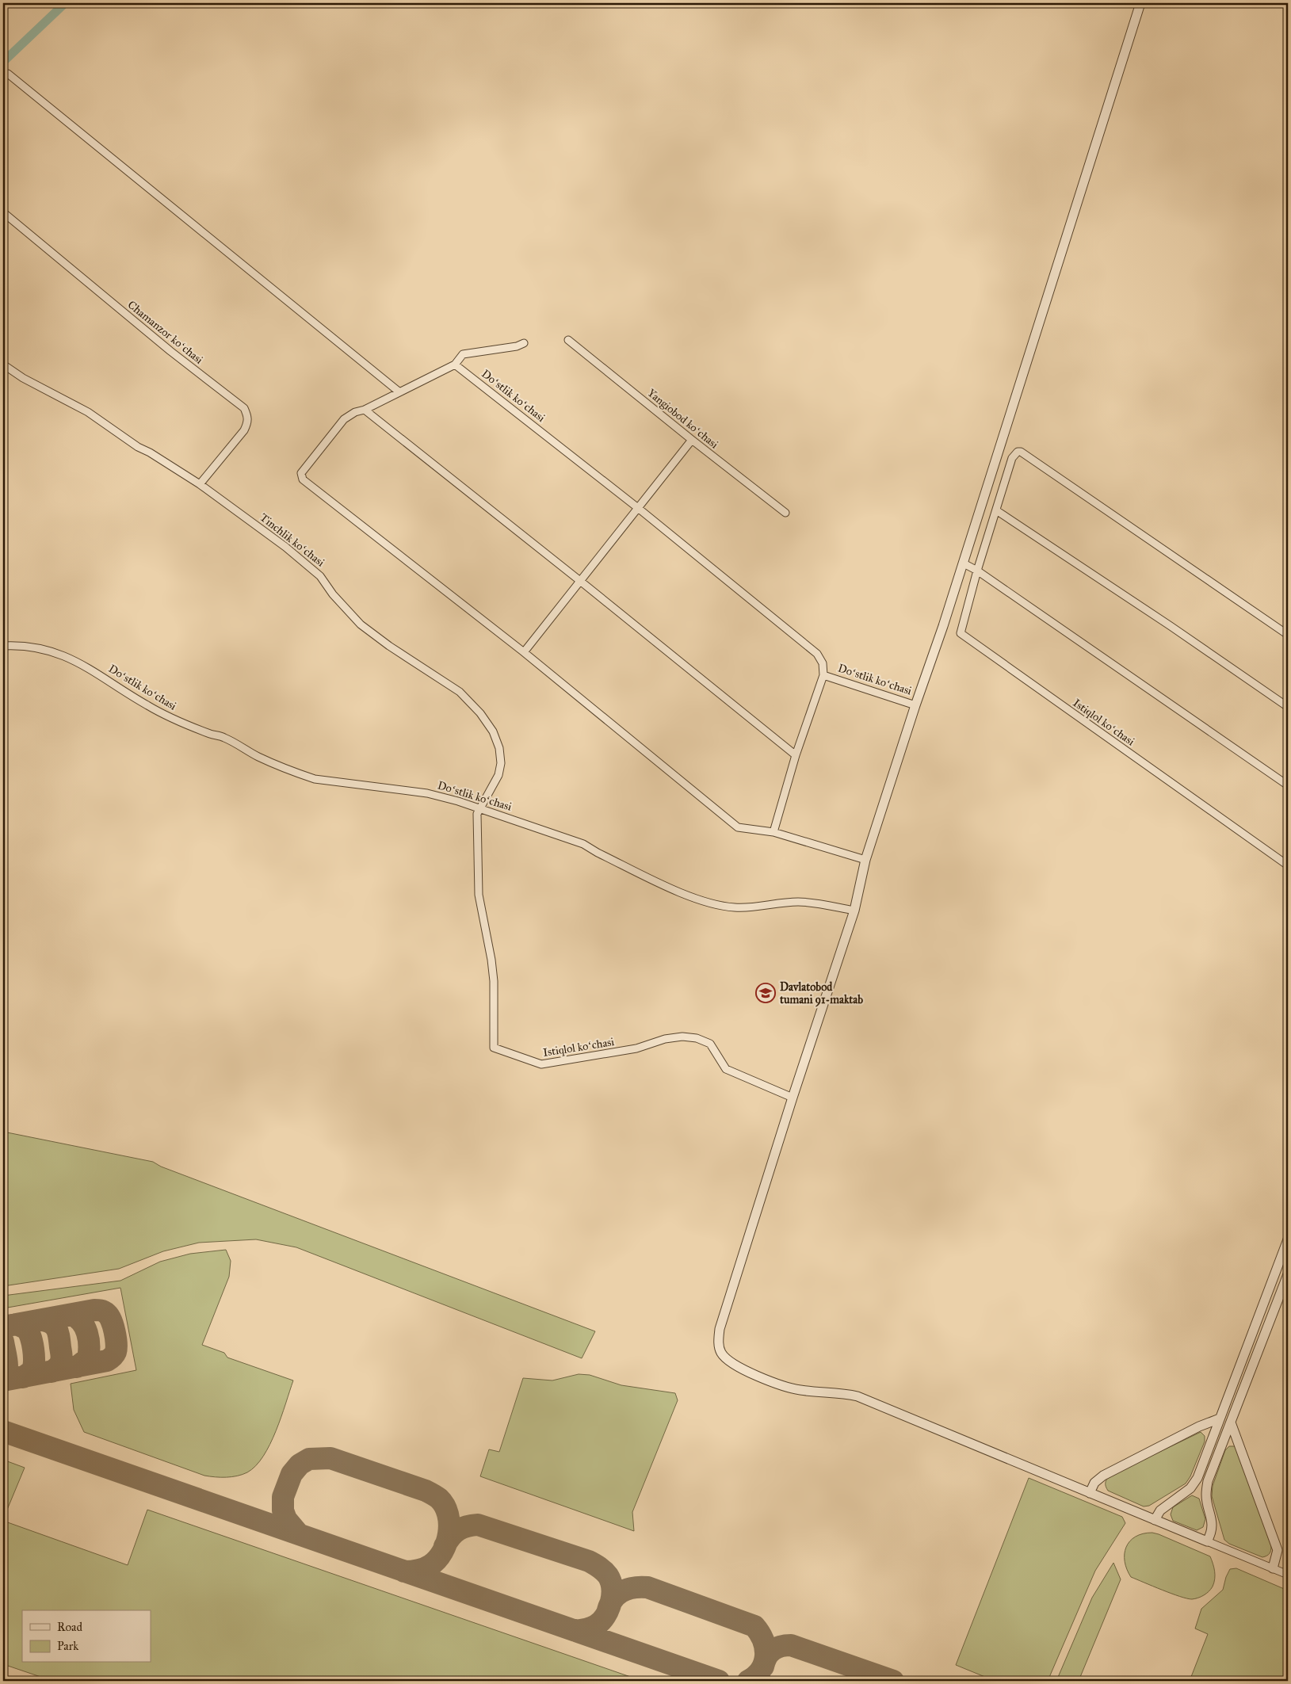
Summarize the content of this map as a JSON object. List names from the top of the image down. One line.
{"streets":{"street":["Chamanzor koʻchasi","Doʻstlik koʻchasi","Yangiobod koʻchasi","Tinchlik koʻchasi","Istiqlol koʻchasi"]},"crossings":[["Chamanzor koʻchasi","Tinchlik koʻchasi"],["Doʻstlik koʻchasi","Tinchlik koʻchasi"],["Doʻstlik koʻchasi","Istiqlol koʻchasi"],["Tinchlik koʻchasi","Istiqlol koʻchasi"]],"places":{"school or university":["Davlatobod tumani 91-maktab"]},"legend":["Road","Park"]}
